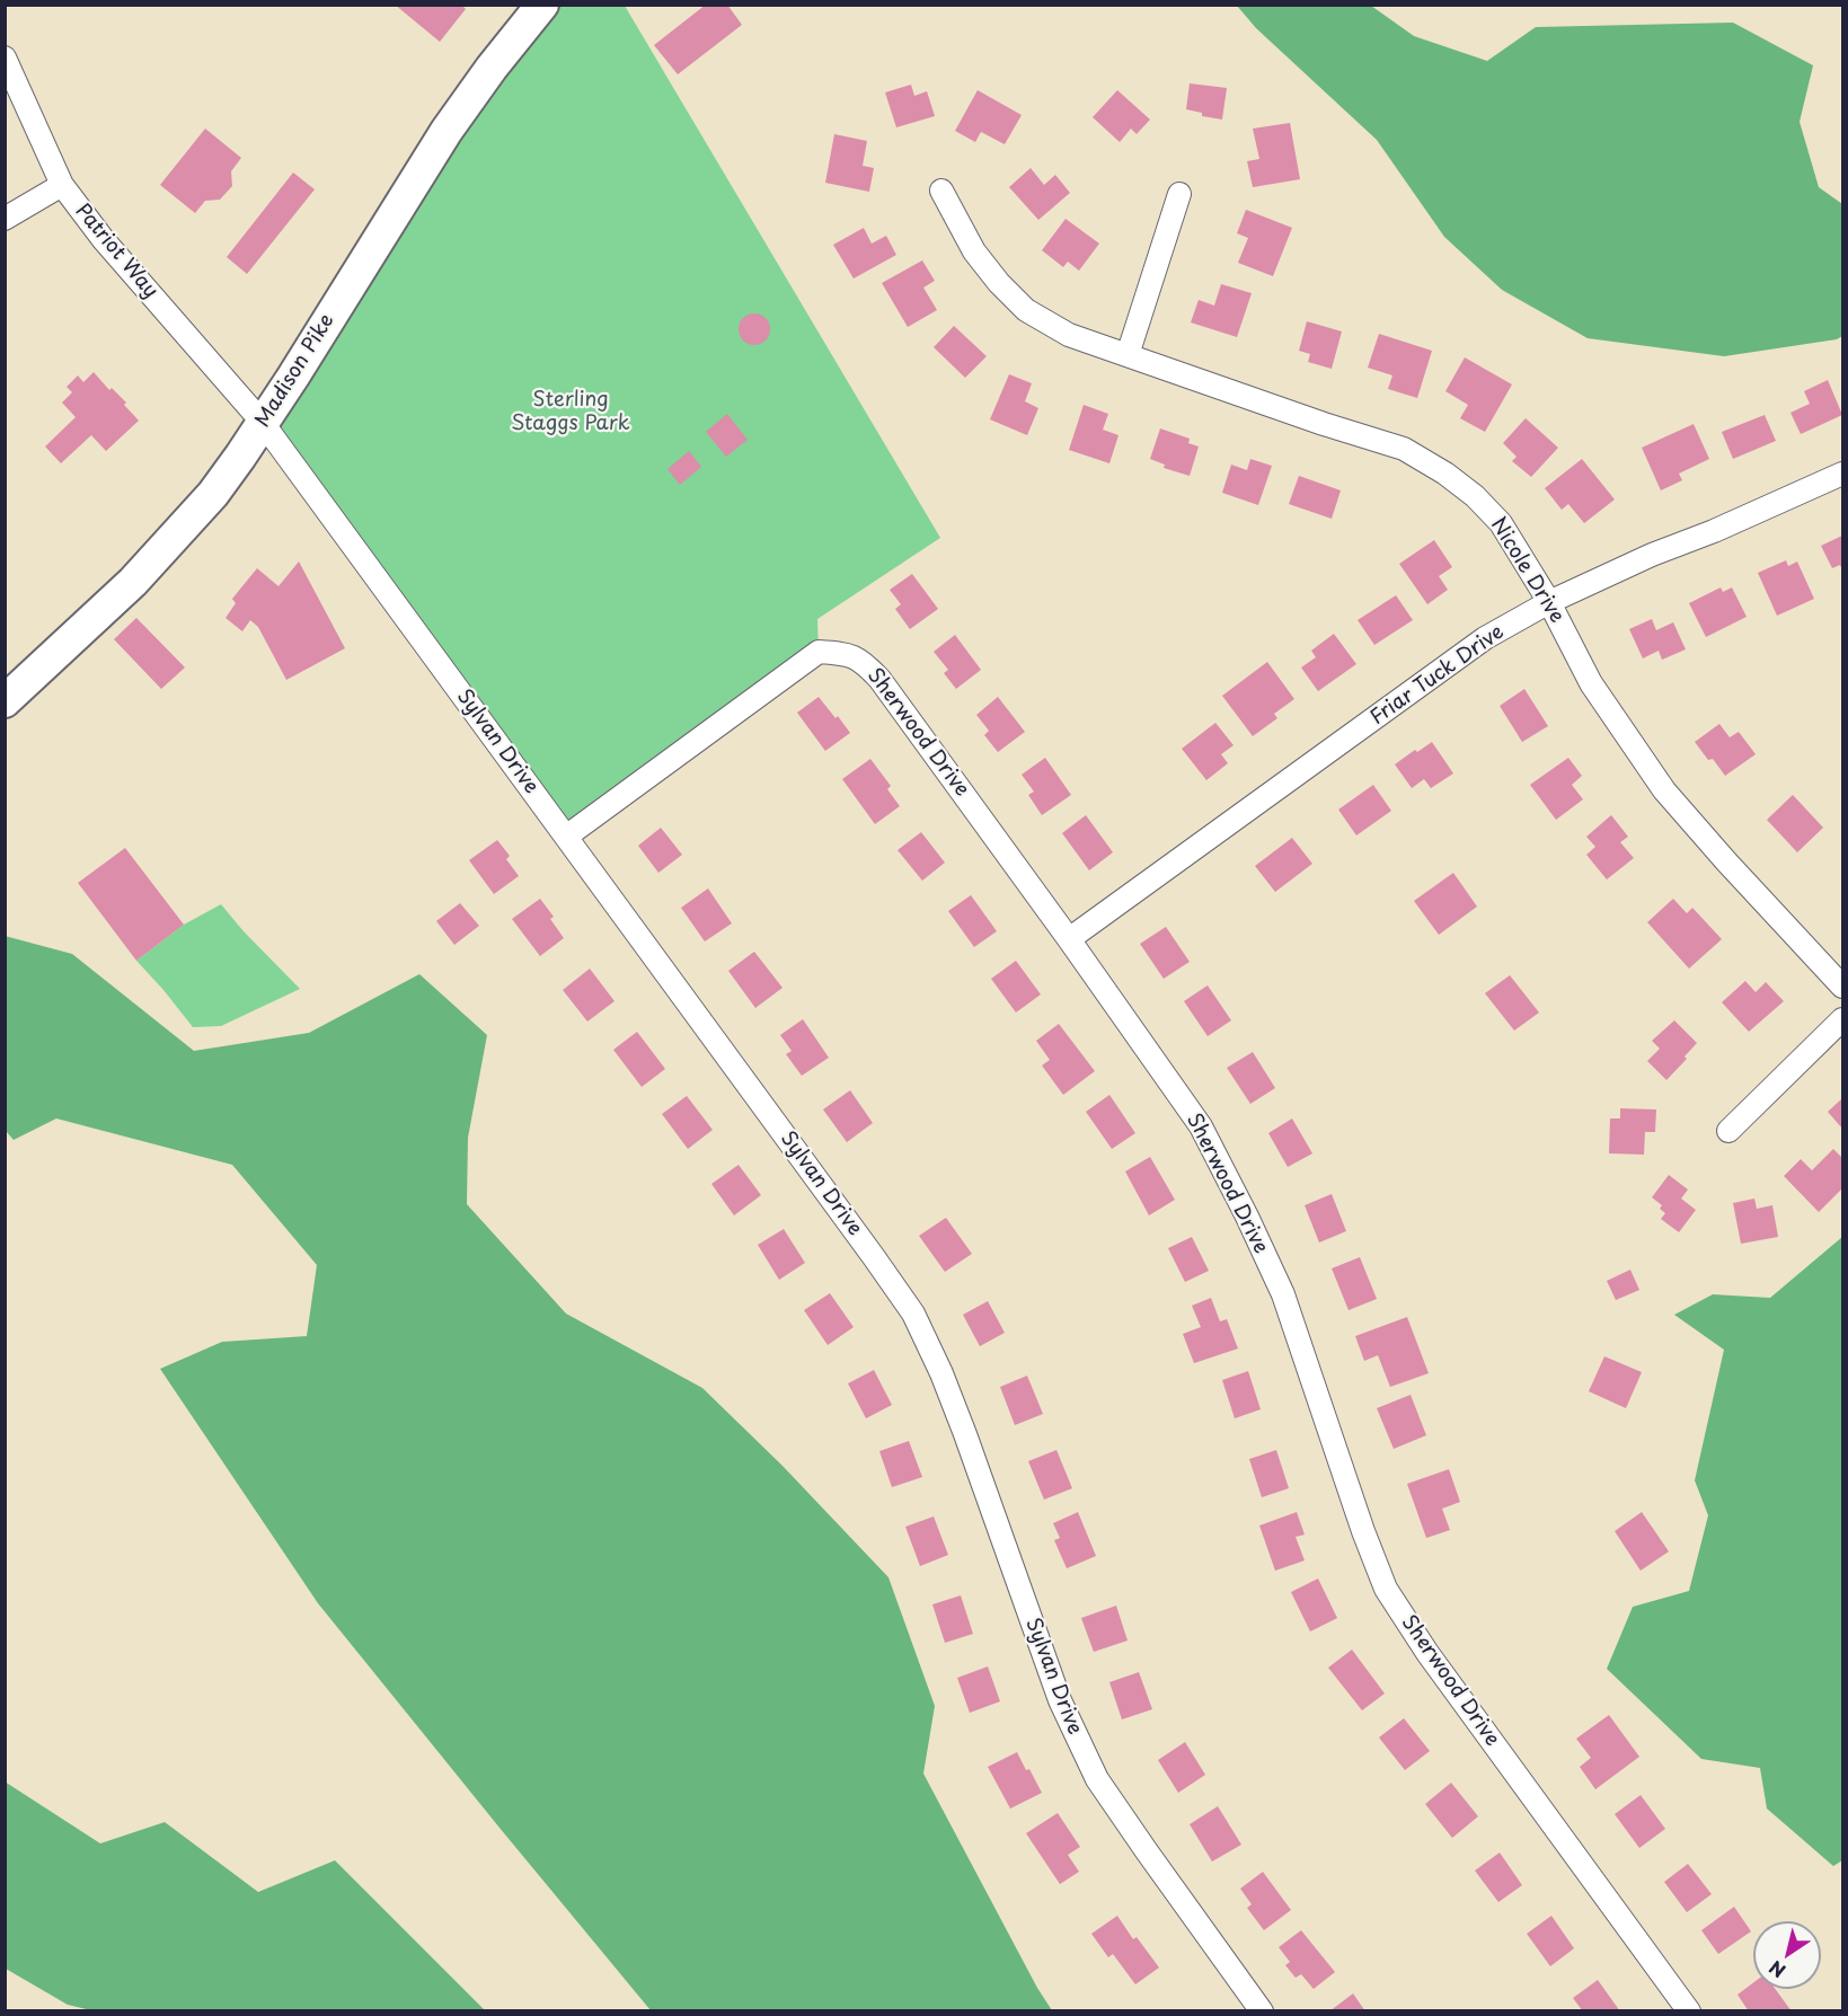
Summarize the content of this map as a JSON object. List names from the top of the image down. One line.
{"streets":{"main road":["Madison Pike"],"street":["Patriot Way","Nicole Drive","Friar Tuck Drive","Sherwood Drive","Sylvan Drive"]},"crossings":[["Patriot Way","Madison Pike"],["Patriot Way","Sylvan Drive"],["Madison Pike","Sylvan Drive"],["Nicole Drive","Friar Tuck Drive"],["Friar Tuck Drive","Sherwood Drive"],["Sherwood Drive","Sylvan Drive"]],"parks":["Sterling Staggs Park"],"north":"bottom left"}
